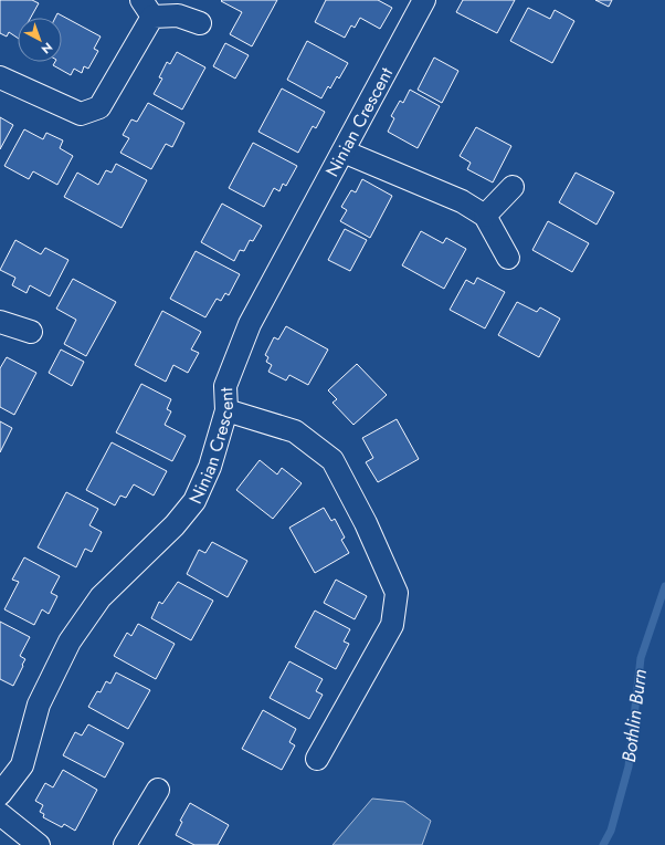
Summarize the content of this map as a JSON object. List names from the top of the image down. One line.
{"streets":{"street":["Ninian Crescent"]},"water":["Bothlin Burn"],"north":"bottom right"}
